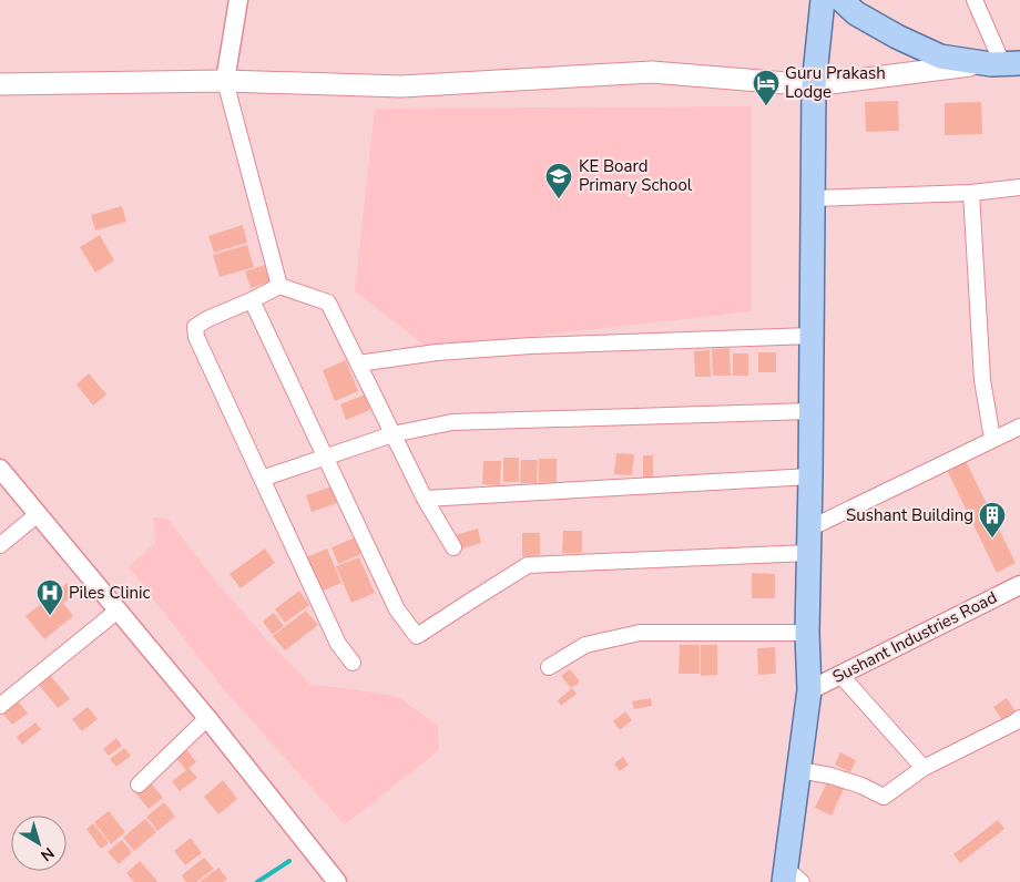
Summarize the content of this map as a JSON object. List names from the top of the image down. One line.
{"streets":{"street":["Sushant Industries Road"]},"places":{"hotel":["Guru Prakash Lodge"],"school or university":["KE Board Primary School"],"building":["Sushant Building"],"hospital":["Piles Clinic"]},"north":"bottom right"}
